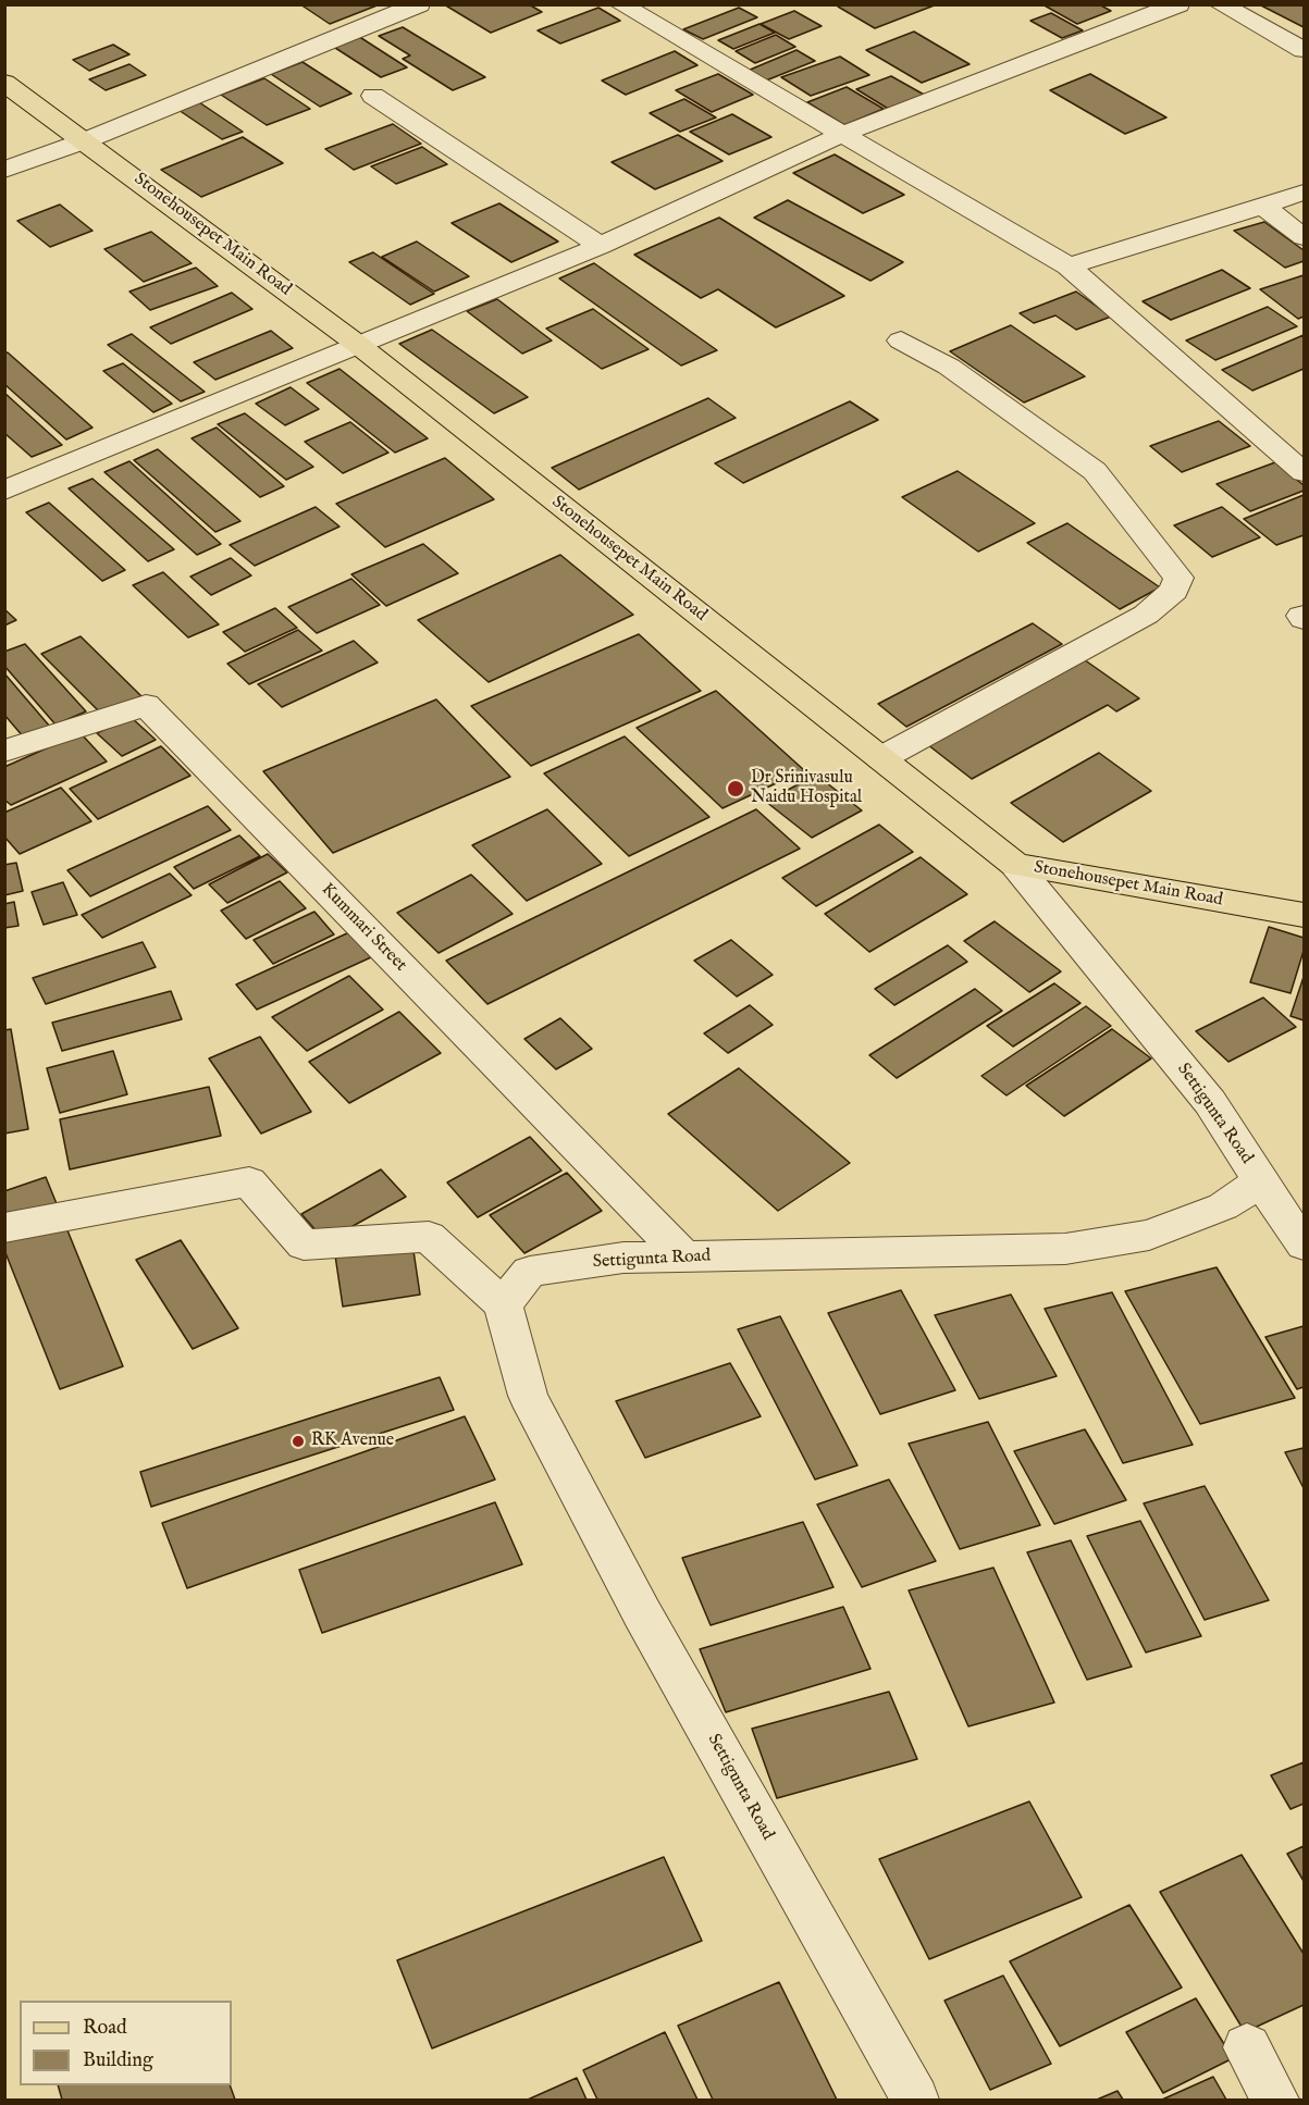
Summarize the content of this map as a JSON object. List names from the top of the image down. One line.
{"streets":{"main road":["Stonehousepet Main Road"],"street":["Kummari Street","Settigunta Road"]},"crossings":[["Stonehousepet Main Road","Settigunta Road"],["Kummari Street","Settigunta Road"]],"places":["Dr Srinivasulu Naidu Hospital","RK Avenue"],"legend":["Road","Building"]}
